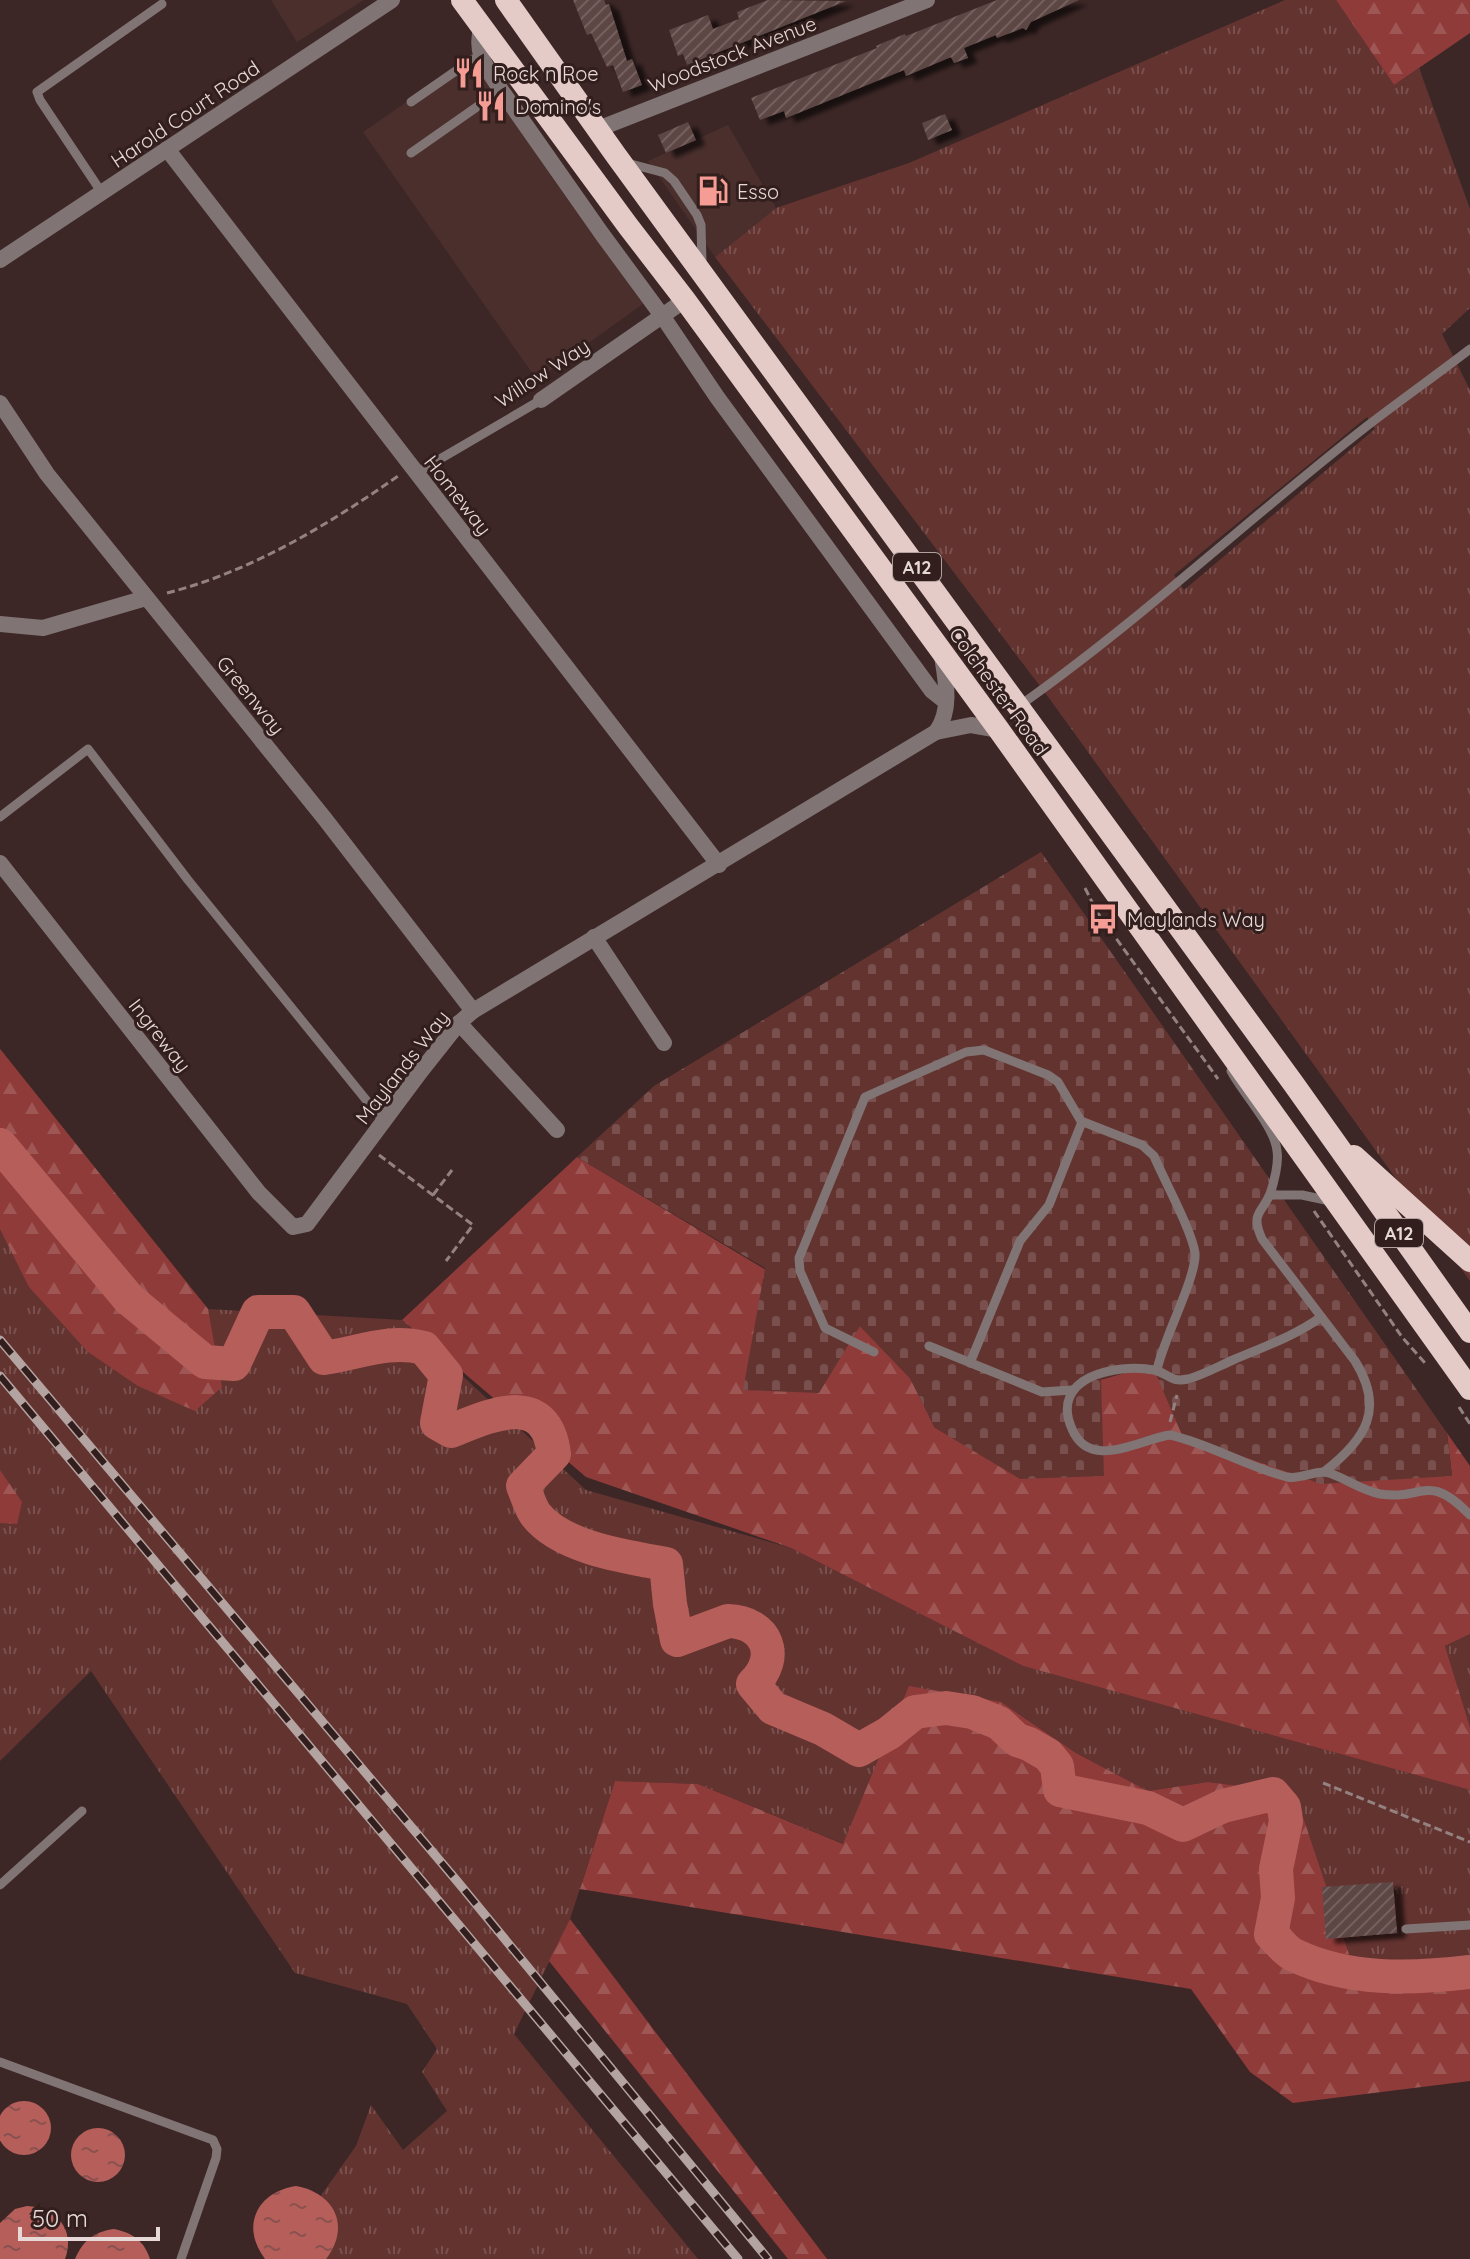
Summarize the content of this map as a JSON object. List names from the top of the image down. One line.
{"streets":{"highway":["A12","Colchester Road"],"street":["Woodstock Avenue","Harold Court Road","Willow Way","Homeway","Greenway","Ingreway","Maylands Way"]},"crossings":[["Woodstock Avenue","Colchester Road"],["Harold Court Road","Homeway"],["Willow Way","Homeway"],["Willow Way","Colchester Road"],["Homeway","Maylands Way"],["A12","Colchester Road"],["Colchester Road","Maylands Way"],["Greenway","Maylands Way"],["Ingreway","Maylands Way"]],"places":{"restaurant":["Rock n Roe","Domino's"],"fuel station":["Esso"],"bus stop":["Maylands Way"]},"scale_bar":"50 m"}
